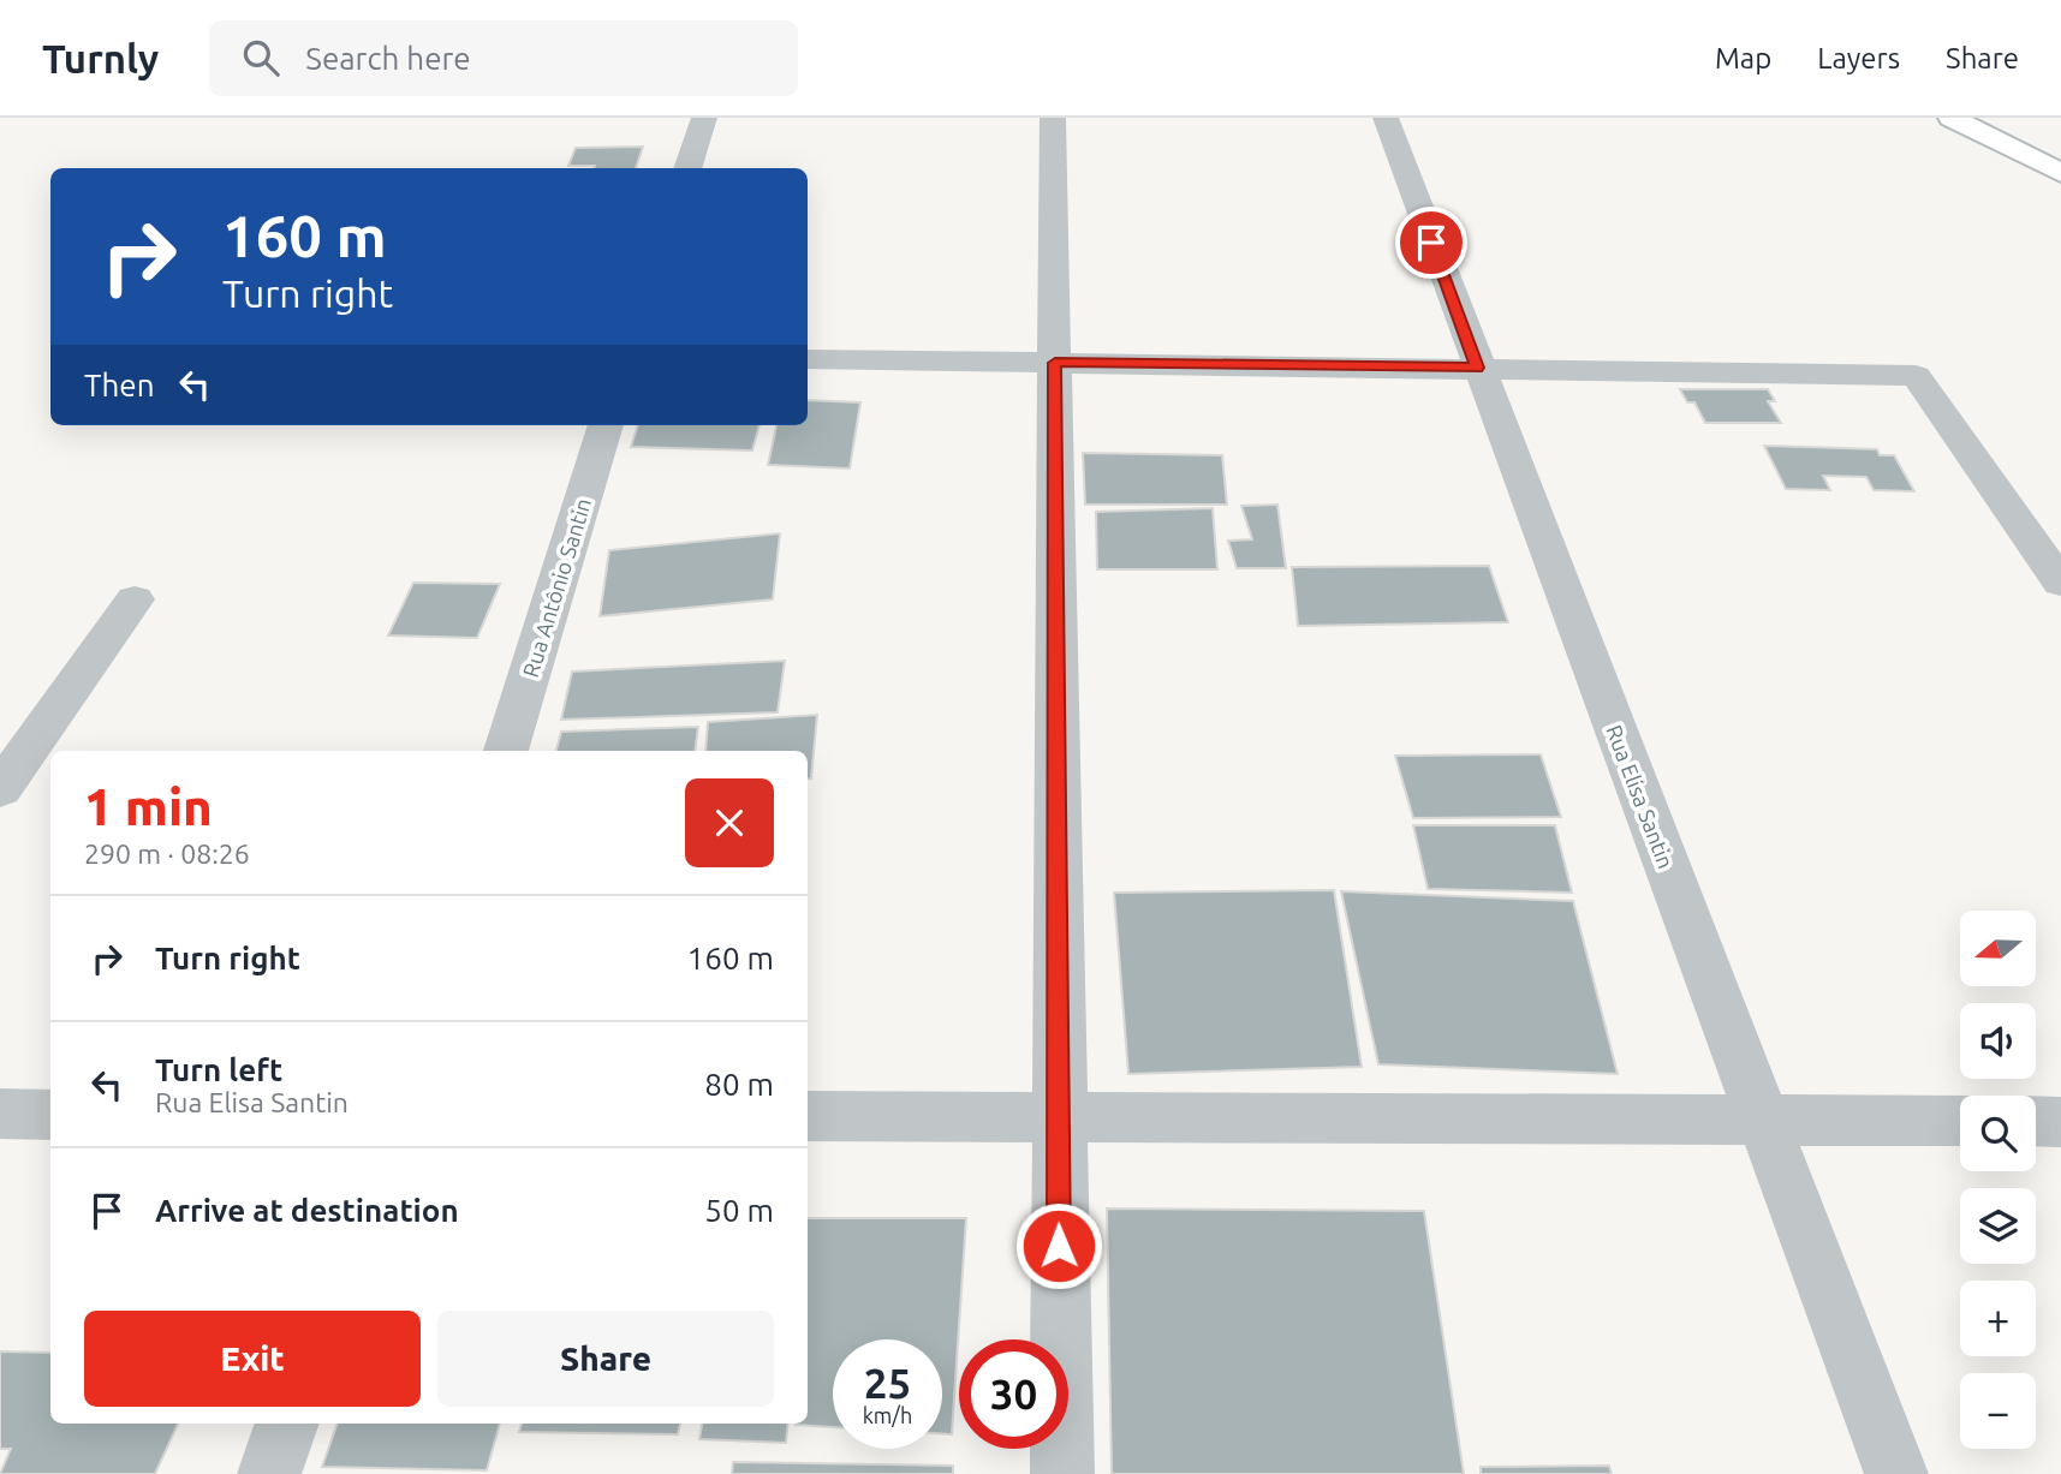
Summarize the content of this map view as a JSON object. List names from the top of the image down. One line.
{"streets":{"street":["Rua Antônio Santin","Rua Elisa Santin"]},"north":"left","page":{"header":"Turnly","search":"Search here","nav":["Map","Layers","Share"],"turn":["160 m","Turn right"],"then":"Then","heading":["1 min","290 m · 08:26"],"list":[{"name":"Turn right","value":"160 m"},{"name":"Turn left","note":"Rua Elisa Santin","value":"80 m"},{"name":"Arrive at destination","value":"50 m"}],"map_buttons":["+","−"],"buttons":["Exit","Share"],"speed":"25 km/h","limit":"30"}}
